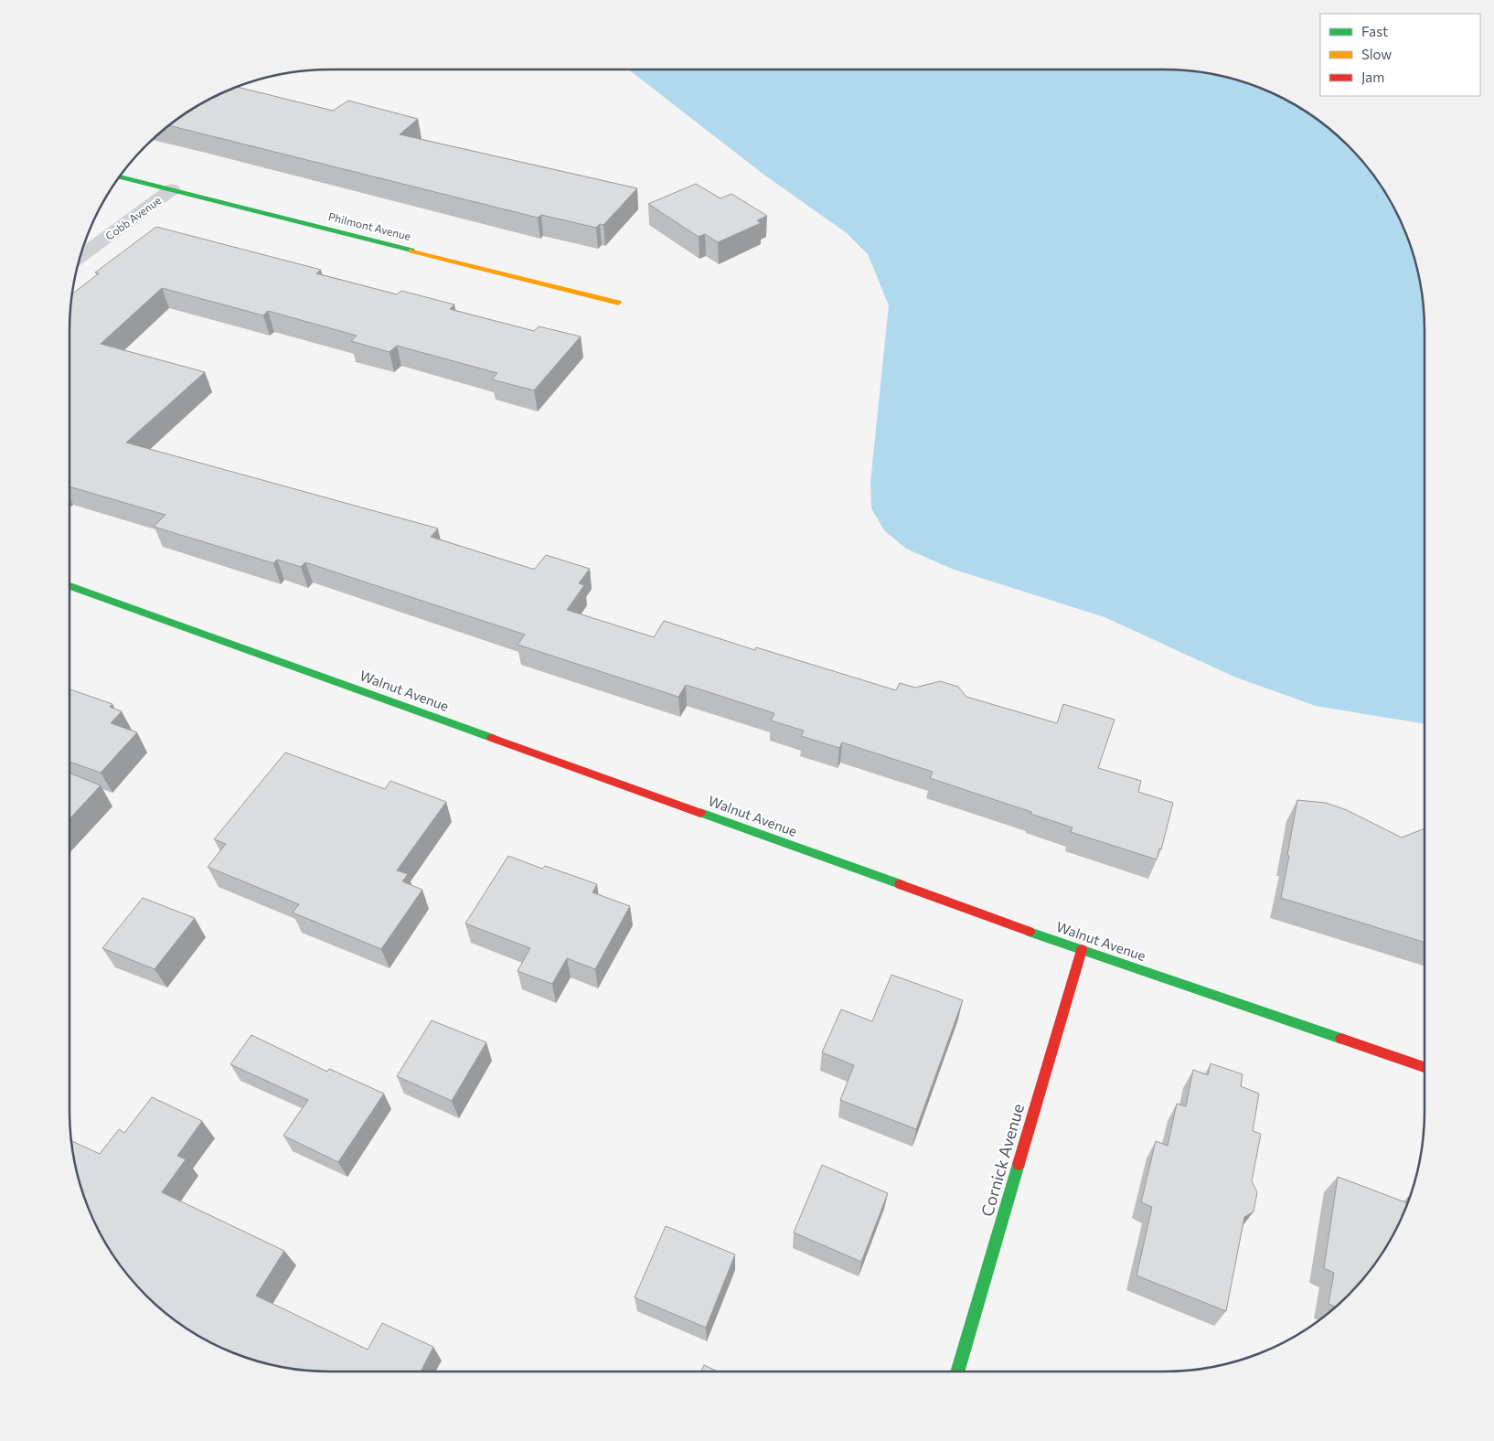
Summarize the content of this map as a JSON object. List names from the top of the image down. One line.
{"streets":{"street":["Cobb Avenue","Philmont Avenue","Walnut Avenue","Cornick Avenue"]},"crossings":[["Cobb Avenue","Philmont Avenue"],["Walnut Avenue","Cornick Avenue"]],"legend":["Fast","Slow","Jam"]}
